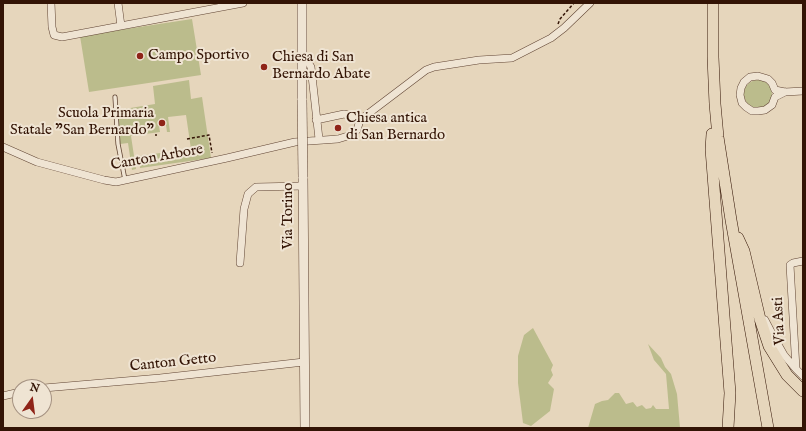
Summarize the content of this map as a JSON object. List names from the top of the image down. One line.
{"streets":{"street":["Canton Arbore","Via Torino","Via Asti","Canton Getto"]},"crossings":[["Via Torino","Canton Getto"]],"places":["Campo Sportivo","Chiesa di San Bernardo Abate","Scuola Primaria Statale \"San Bernardo\"","Chiesa antica di San Bernardo"],"north":"top"}
